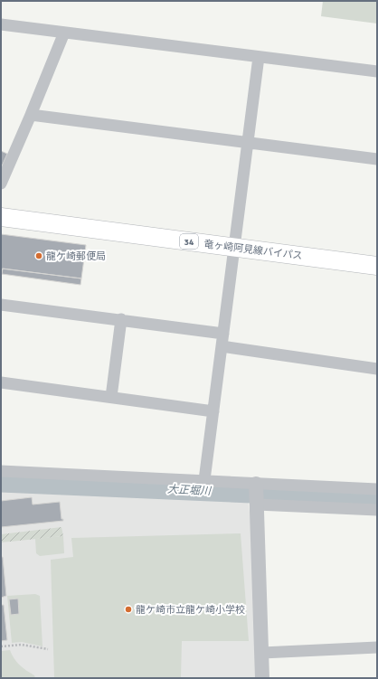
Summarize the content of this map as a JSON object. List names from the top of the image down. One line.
{"streets":{"main road":["34","竜ヶ崎阿見線バイパス"]},"water":["大正堀川"],"places":["龍ケ崎郵便局","龍ケ崎市立龍ケ崎小学校"]}
